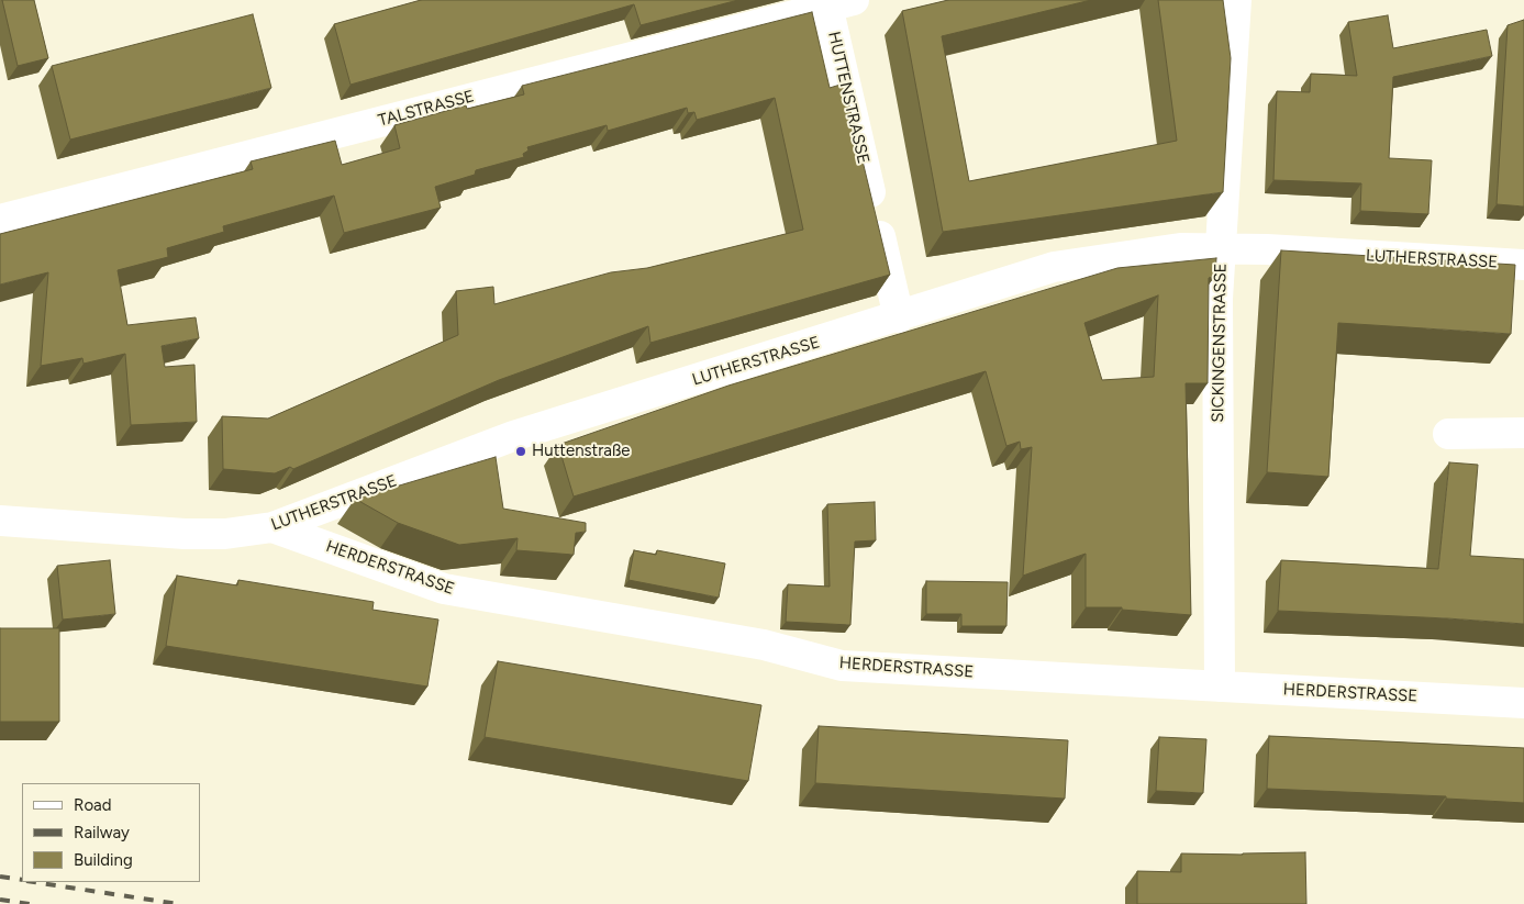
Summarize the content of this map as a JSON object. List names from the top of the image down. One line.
{"streets":{"street":["HUTTENSTRASSE","TALSTRASSE","LUTHERSTRASSE","SICKINGENSTRASSE","HERDERSTRASSE"]},"crossings":[["HUTTENSTRASSE","TALSTRASSE"],["HUTTENSTRASSE","LUTHERSTRASSE"],["LUTHERSTRASSE","SICKINGENSTRASSE"],["LUTHERSTRASSE","HERDERSTRASSE"],["SICKINGENSTRASSE","HERDERSTRASSE"]],"places":["Huttenstraße"],"legend":["Road","Railway","Building"]}
